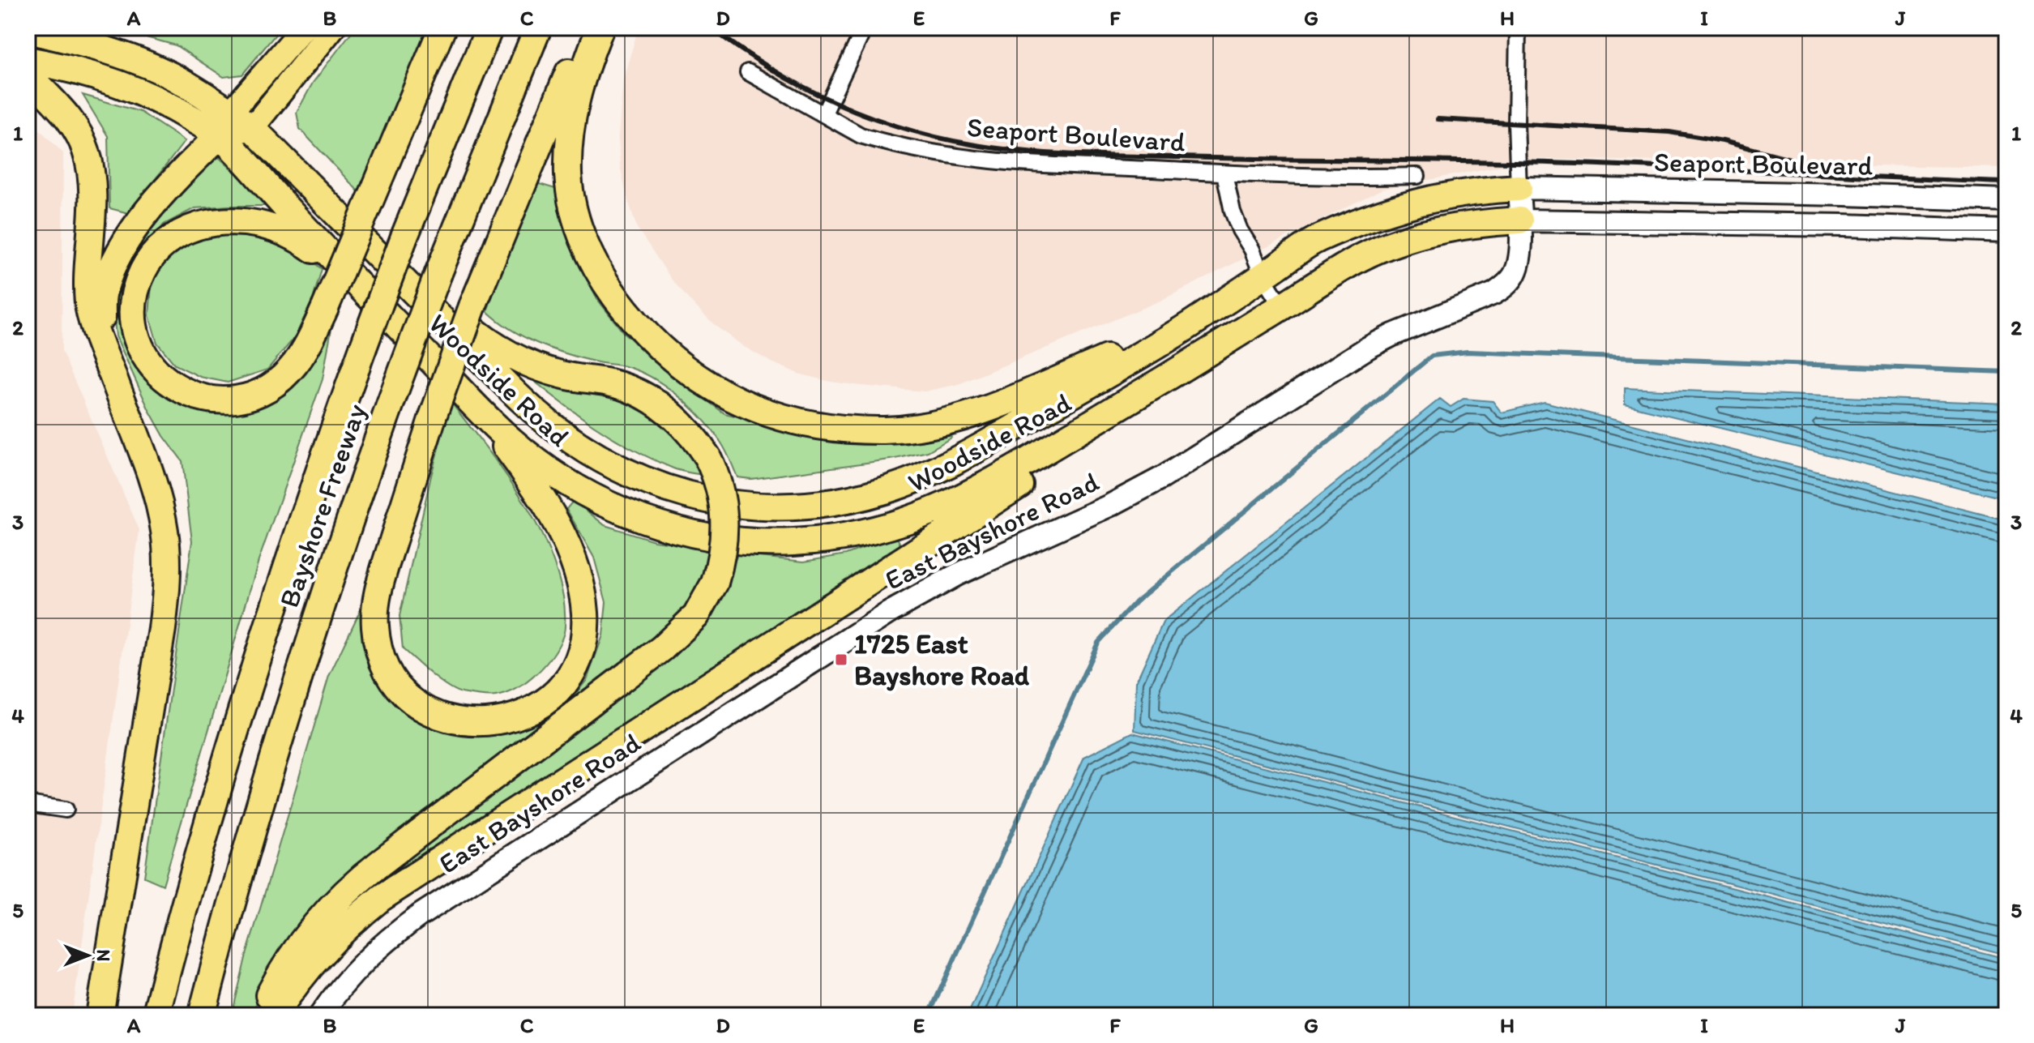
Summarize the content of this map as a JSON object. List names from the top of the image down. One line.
{"streets":{"highway":["Woodside Road","Bayshore Freeway"],"street":["Seaport Boulevard","East Bayshore Road"]},"crossings":[["Seaport Boulevard","Woodside Road"],["Seaport Boulevard","East Bayshore Road"],["Woodside Road","East Bayshore Road"]],"places":{"transit":["1725 East Bayshore Road"]},"north":"right","grid":{"columns":["A","B","C","D","E","F","G","H","I","J"],"rows":["1","2","3","4","5"]}}
